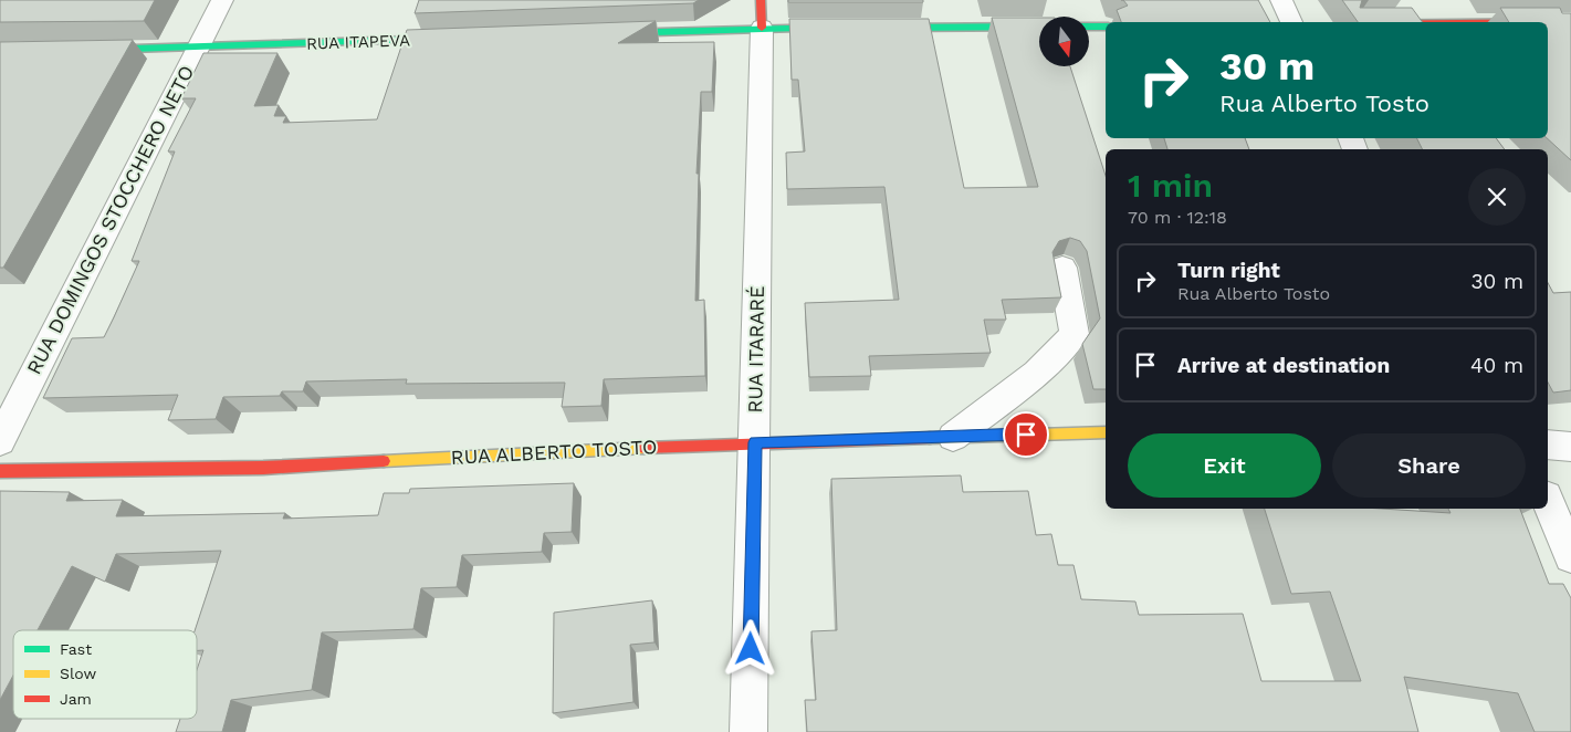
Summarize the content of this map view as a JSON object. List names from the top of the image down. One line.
{"streets":{"street":["RUA ITAPEVA","RUA DOMINGOS STOCCHERO NETO","RUA ITARARÉ","RUA ALBERTO TOSTO"]},"crossings":[["RUA ITAPEVA","RUA DOMINGOS STOCCHERO NETO"],["RUA ITARARÉ","RUA ALBERTO TOSTO"]],"legend":["Fast","Slow","Jam"],"north":"bottom","page":{"turn":["30 m","Rua Alberto Tosto"],"heading":["1 min","70 m · 12:18"],"list":[{"name":"Turn right","note":"Rua Alberto Tosto","value":"30 m"},{"name":"Arrive at destination","value":"40 m"}],"buttons":["Exit","Share"]}}
